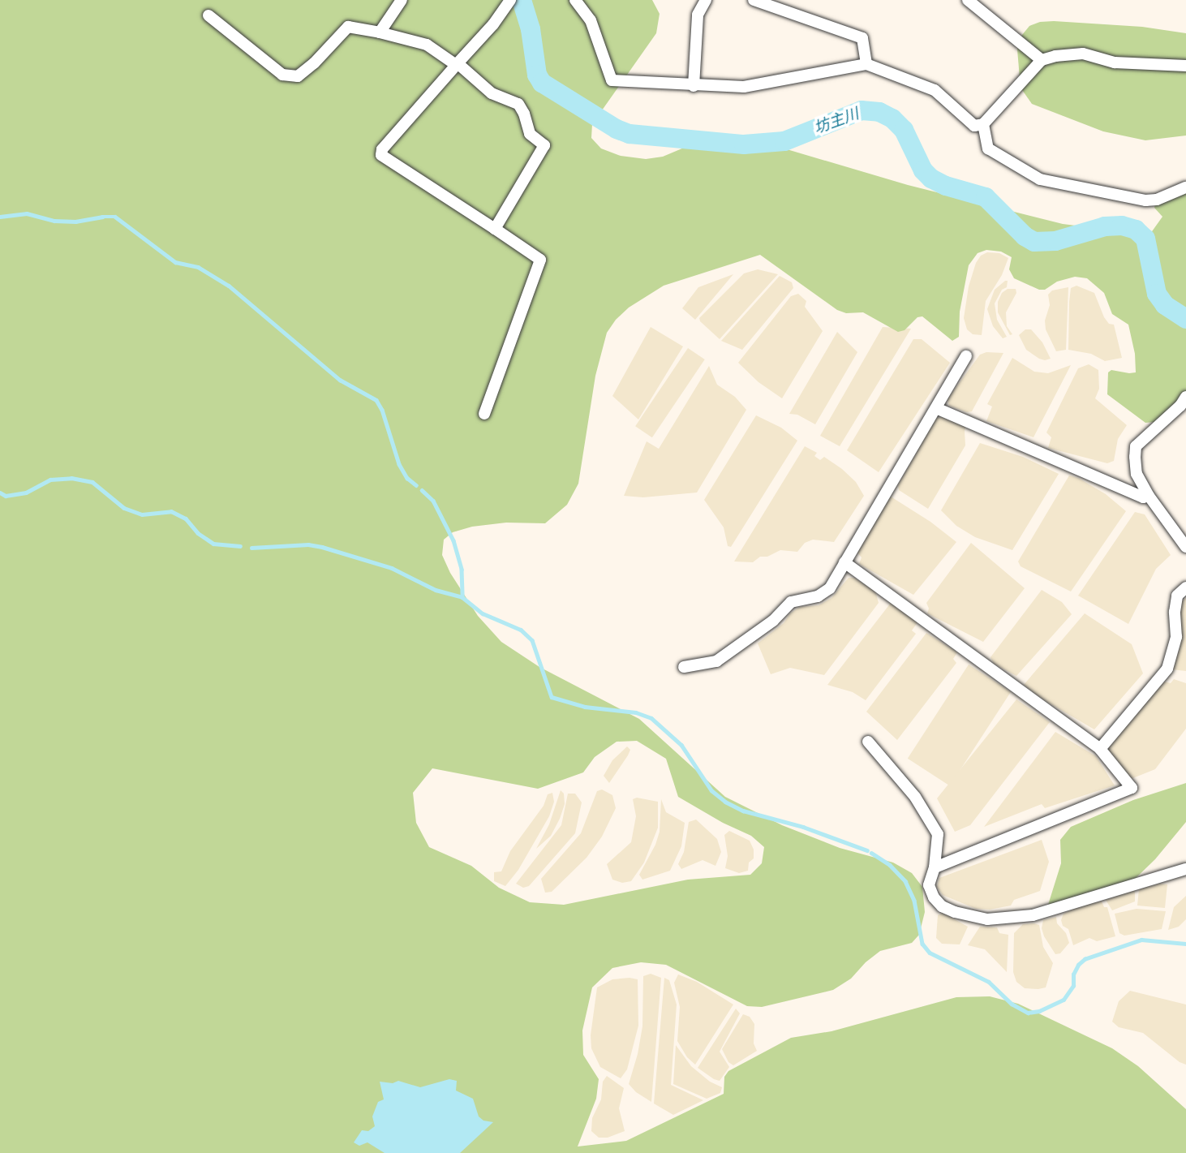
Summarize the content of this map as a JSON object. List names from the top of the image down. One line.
{"water":["坊主川"]}
